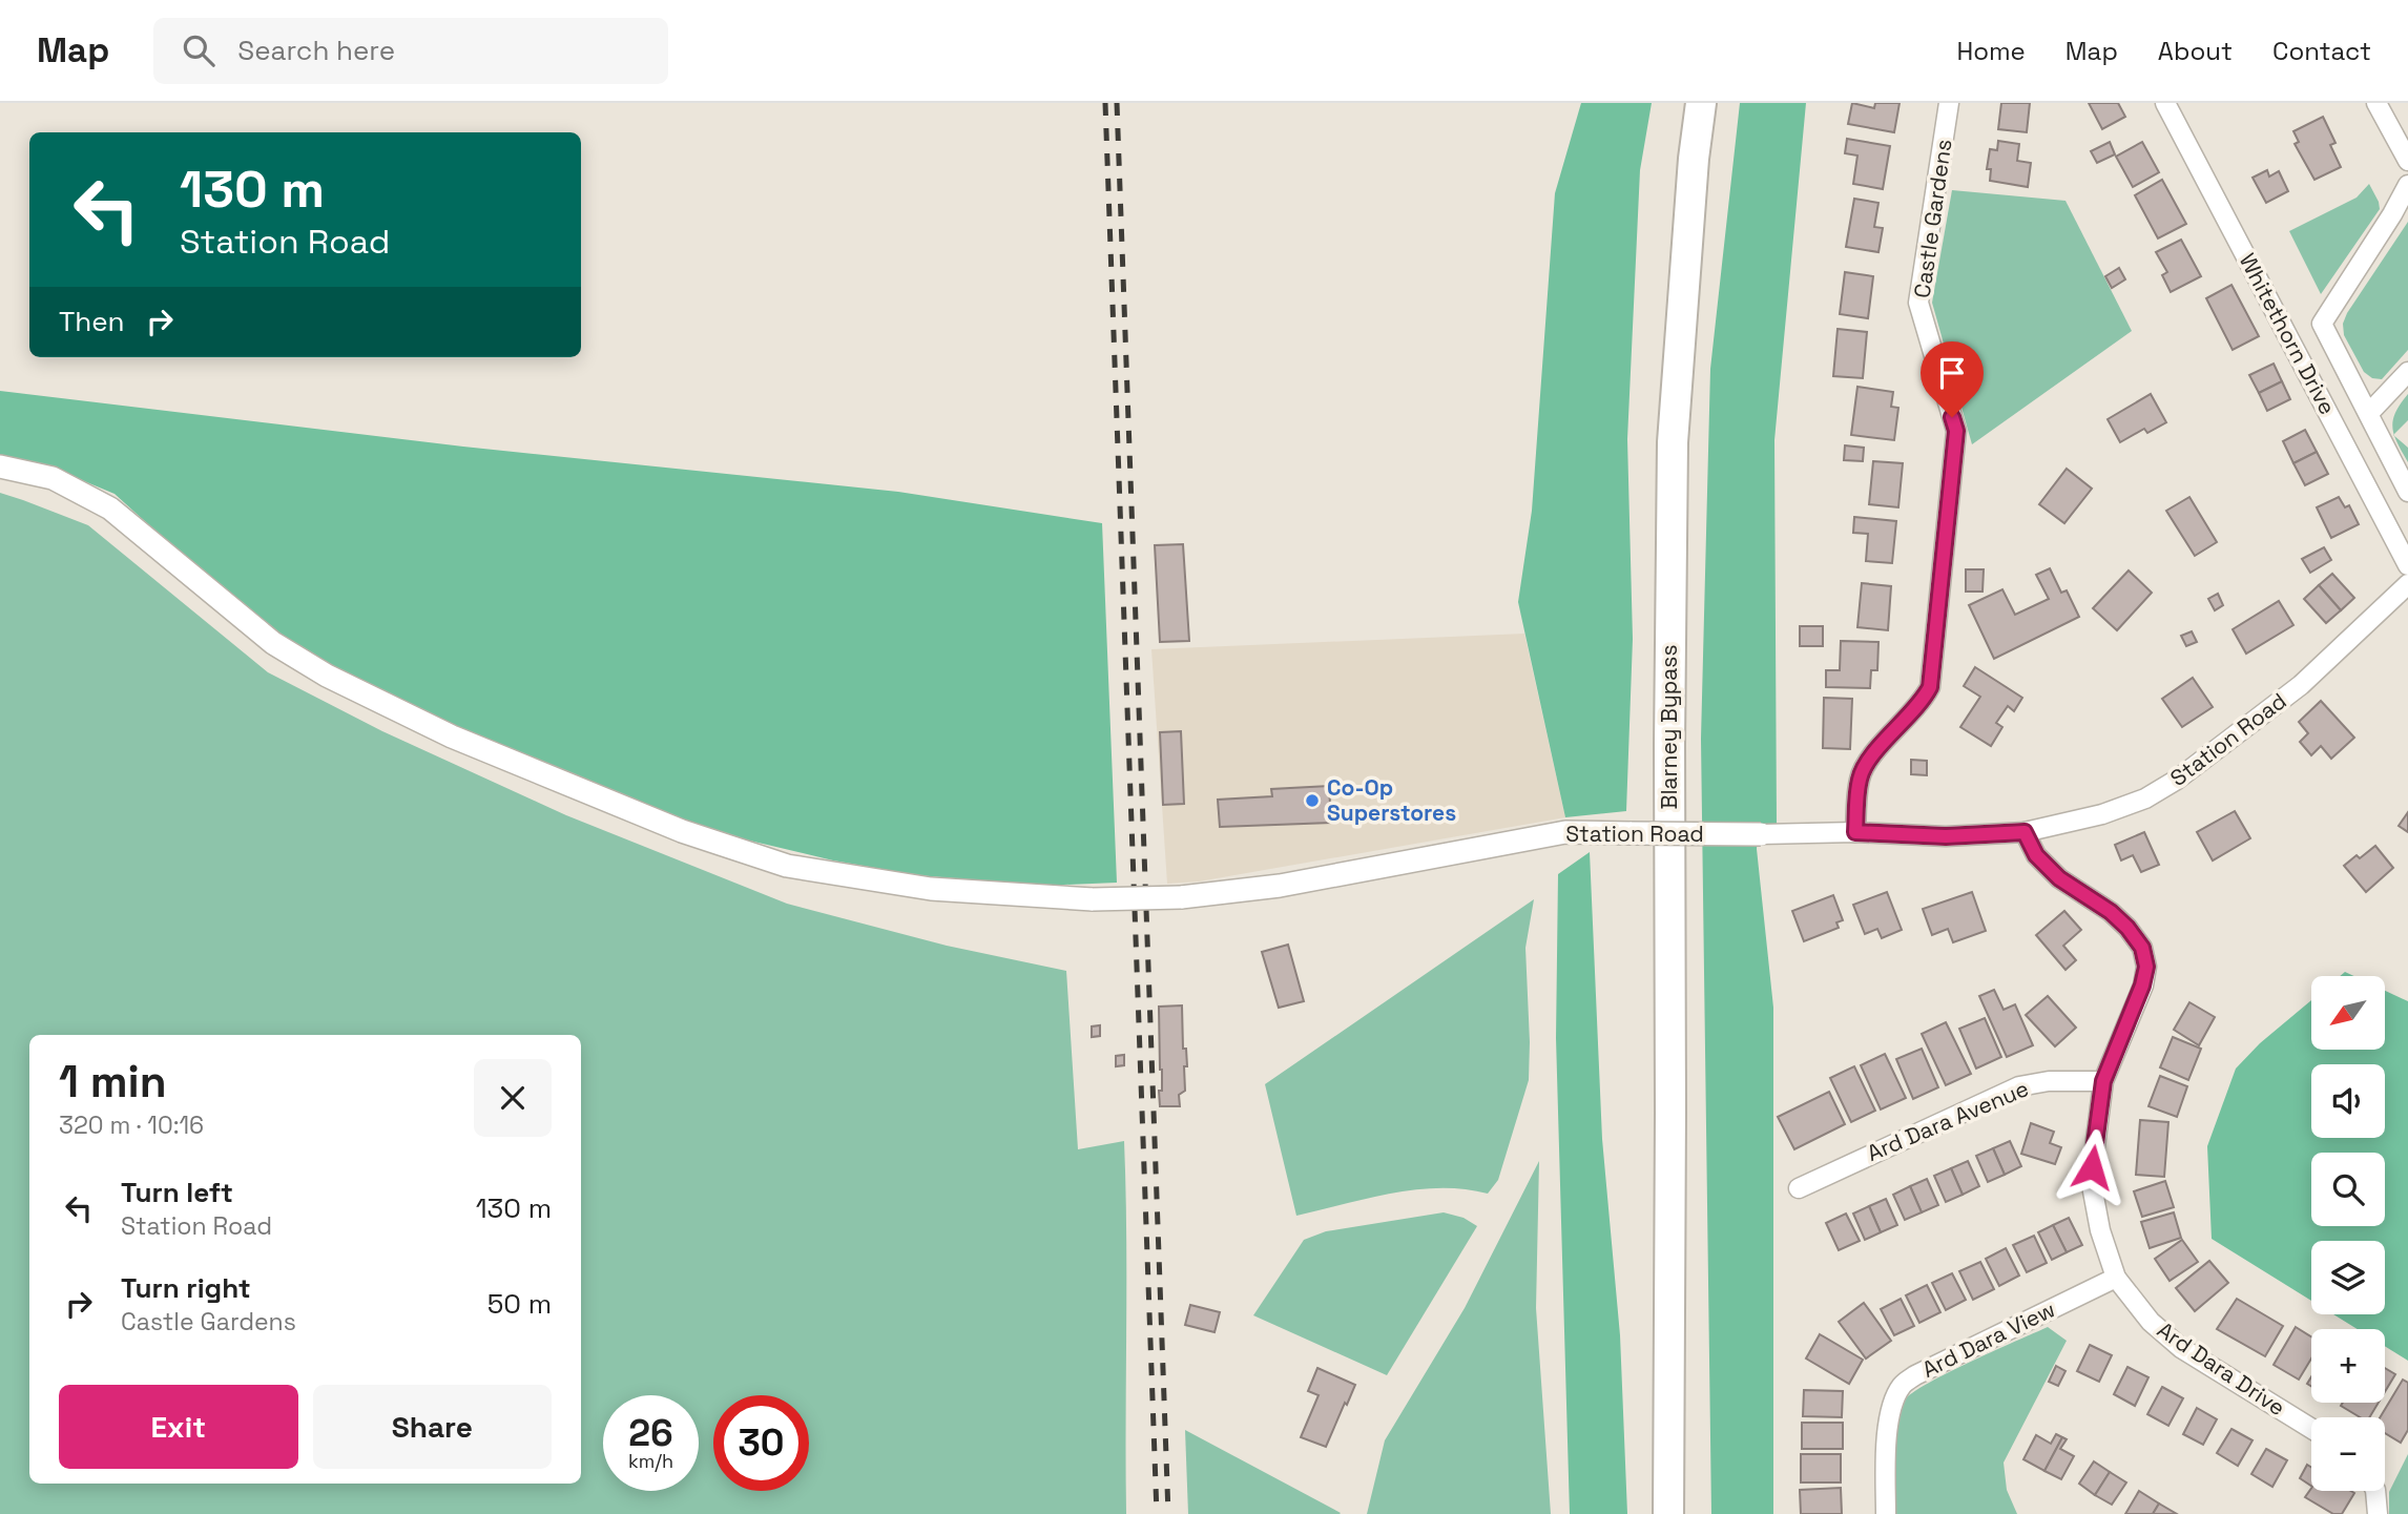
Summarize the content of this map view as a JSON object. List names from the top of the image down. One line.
{"streets":{"highway":["Blarney Bypass"],"street":["Castle Gardens","Whitethorn Drive","Station Road","Ard Dara Avenue","Ard Dara View","Ard Dara Drive"]},"crossings":[["Castle Gardens","Station Road"],["Station Road","Ard Dara Drive"],["Ard Dara Avenue","Ard Dara Drive"],["Ard Dara View","Ard Dara Drive"]],"places":["Co-Op Superstores"],"north":"bottom left","page":{"header":"Map","search":"Search here","nav":["Home","Map","About","Contact"],"turn":["130 m","Station Road"],"then":"Then","map_buttons":["+","−"],"heading":["1 min","320 m · 10:16"],"list":[{"name":"Turn left","note":"Station Road","value":"130 m"},{"name":"Turn right","note":"Castle Gardens","value":"50 m"}],"buttons":["Exit","Share"],"speed":"26 km/h","limit":"30"}}
